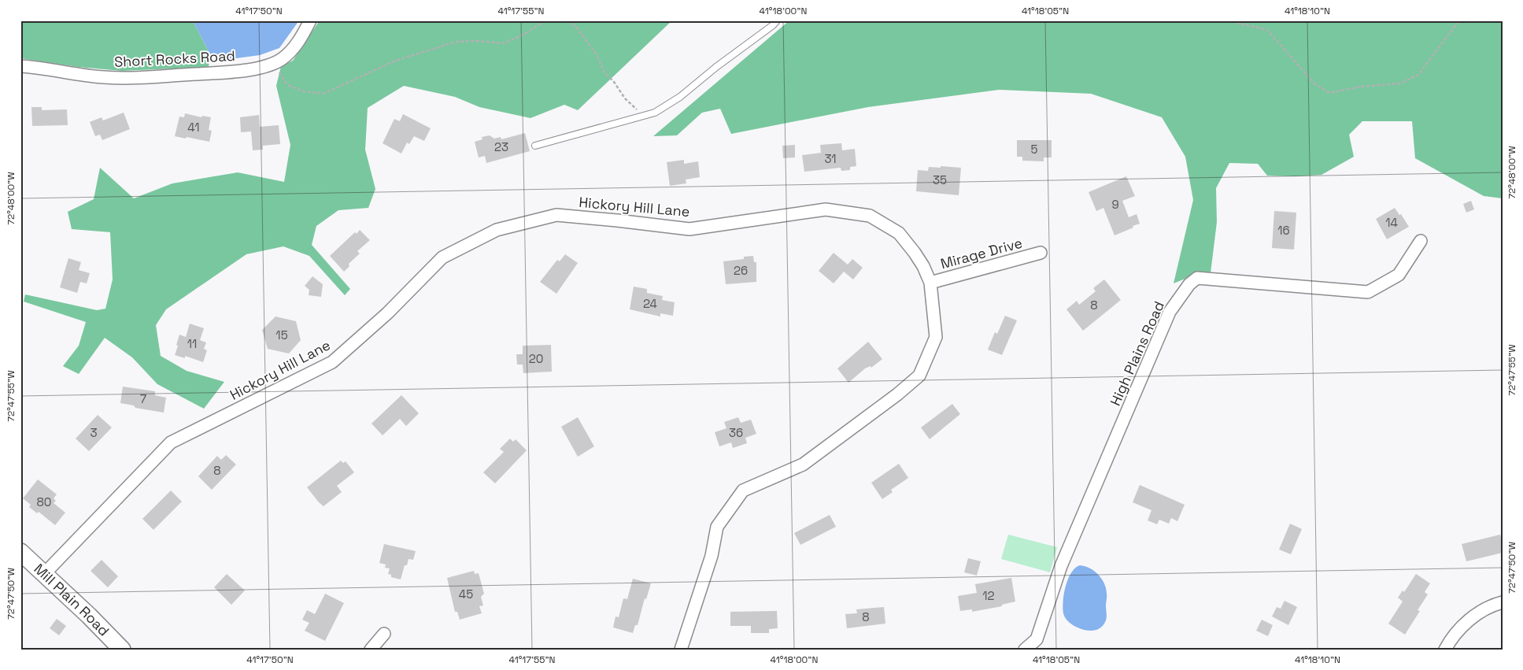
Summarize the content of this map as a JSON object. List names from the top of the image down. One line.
{"streets":{"street":["Short Rocks Road","Hickory Hill Lane","Mirage Drive","High Plains Road","Mill Plain Road"]},"crossings":[["Hickory Hill Lane","Mirage Drive"],["Hickory Hill Lane","Mill Plain Road"]],"house_numbers":["41","23","5","31","35","9","14","16","26","24","8","15","11","20","7","3","36","8","80","45","12","8"],"coordinates":["41°17'50\"N","41°17'55\"N","41°18'00\"N","41°18'05\"N","41°18'10\"N","72°48'00\"W","72°47'55\"W","72°47'50\"W"]}
